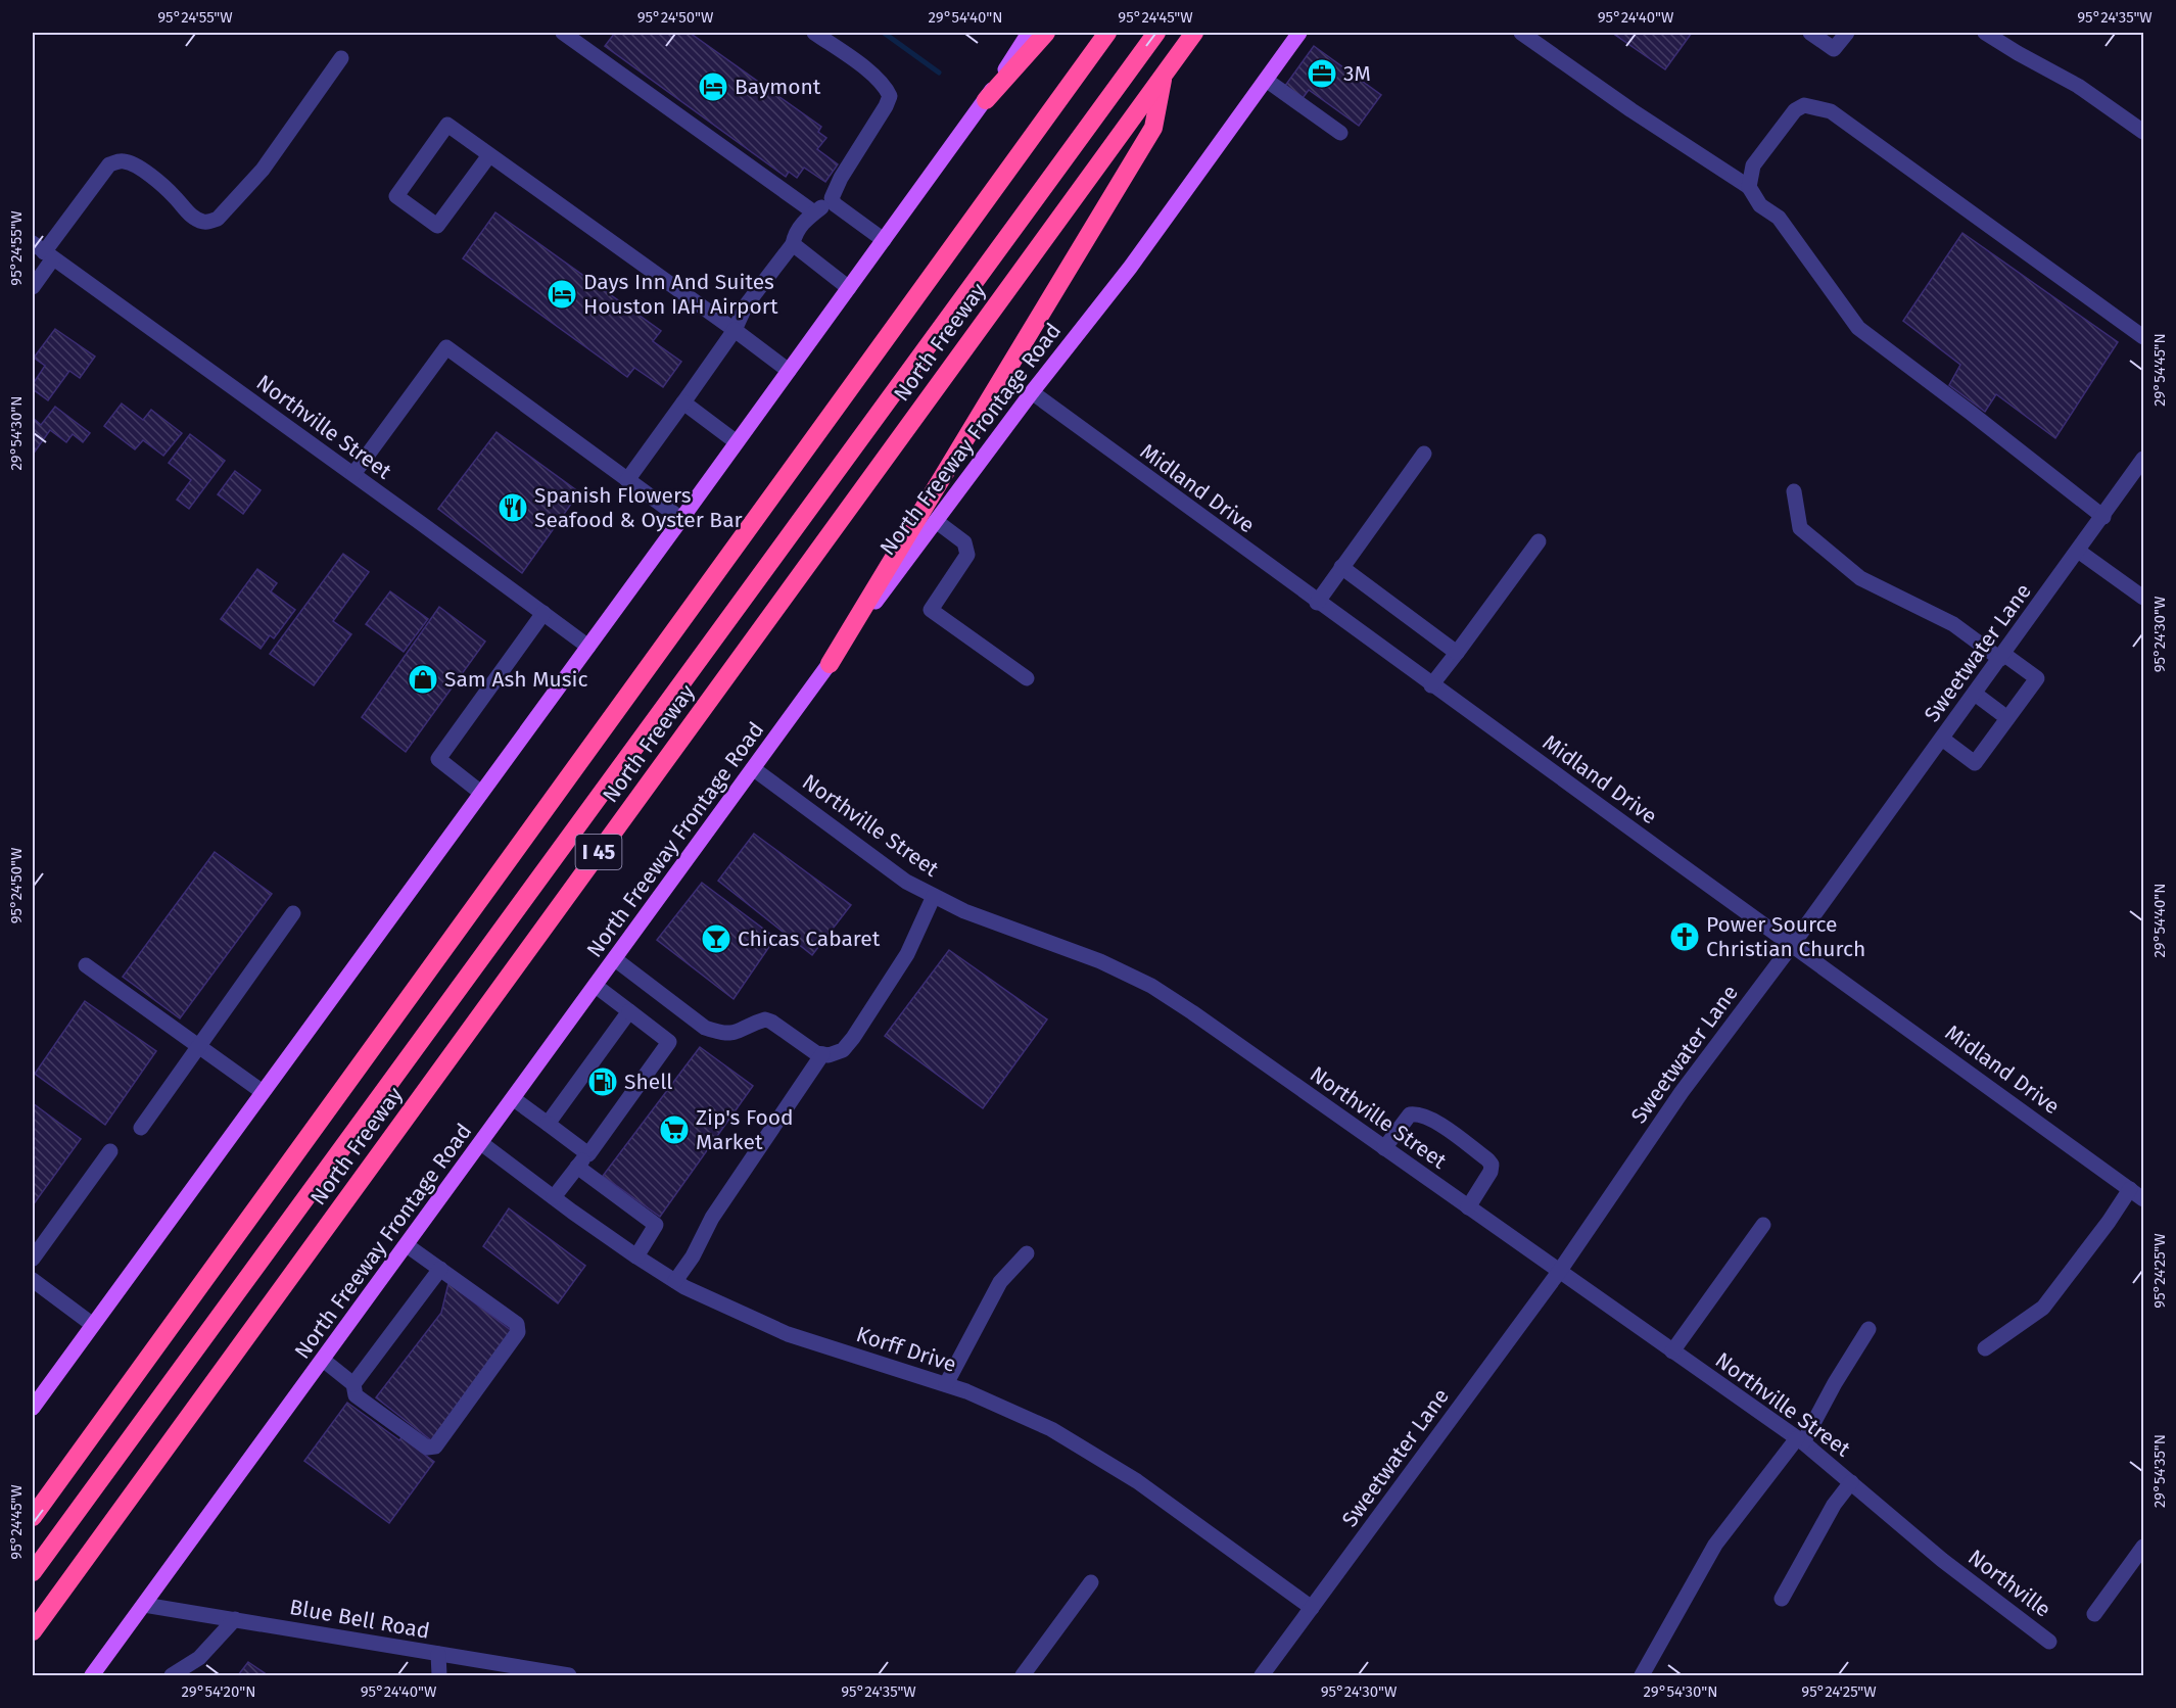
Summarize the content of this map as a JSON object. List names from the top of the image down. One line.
{"streets":{"highway":["North Freeway","I 45"],"main road":["North Freeway Frontage Road"],"street":["Northville Street","Midland Drive","Sweetwater Lane","Korff Drive","Northville","Blue Bell Road"]},"crossings":[["Northville Street","North Freeway Frontage Road"],["Northville Street","Sweetwater Lane"],["Northville Street","Northville"],["North Freeway Frontage Road","Midland Drive"],["North Freeway Frontage Road","Korff Drive"],["North Freeway Frontage Road","Blue Bell Road"],["Midland Drive","Sweetwater Lane"],["Sweetwater Lane","Korff Drive"]],"places":{"office":["3M"],"hotel":["Baymont","Days Inn And Suites Houston IAH Airport"],"restaurant":["Spanish Flowers Seafood & Oyster Bar"],"shop":["Sam Ash Music"],"church":["Power Source Christian Church"],"bar":["Chicas Cabaret"],"fuel station":["Shell"],"supermarket":["Zip's Food Market"]},"coordinates":["95°24'55\"W","95°24'50\"W","29°54'40\"N","95°24'45\"W","95°24'40\"W","95°24'35\"W","29°54'45\"N","29°54'30\"N","95°24'30\"W","95°24'25\"W","29°54'35\"N","29°54'20\"N"]}
